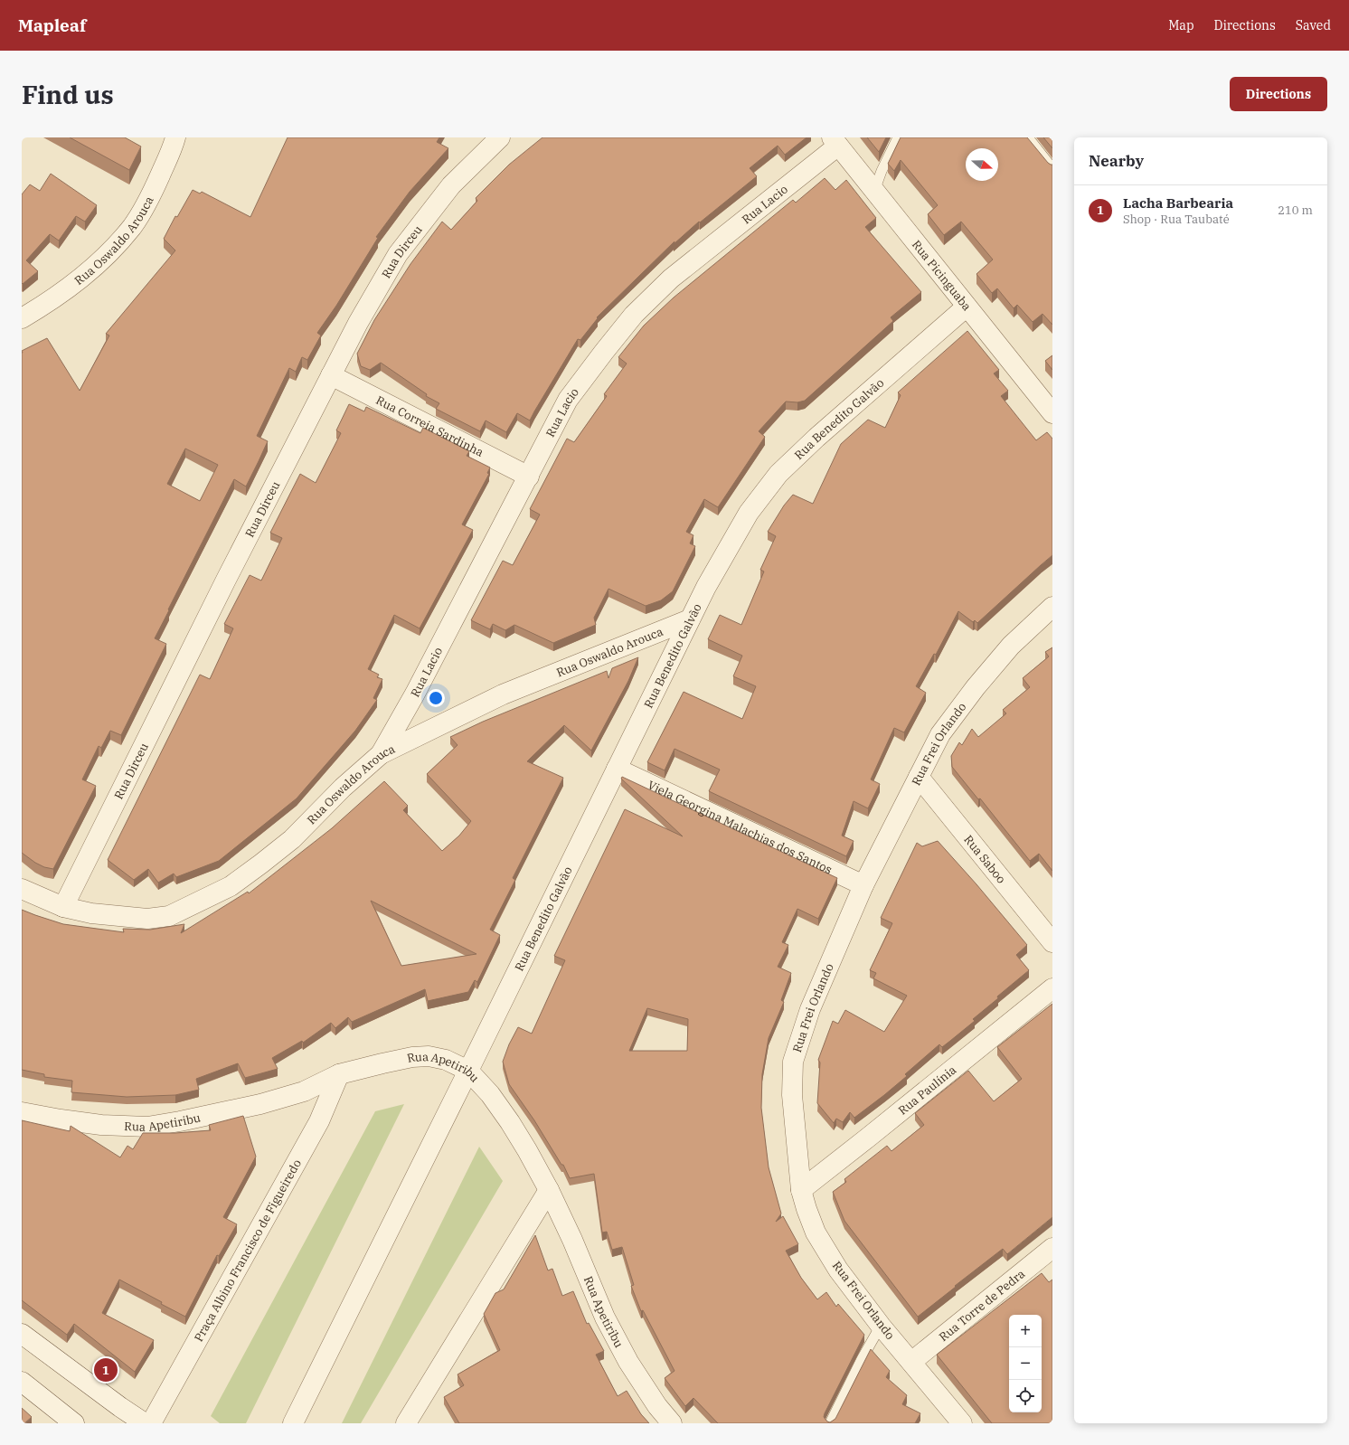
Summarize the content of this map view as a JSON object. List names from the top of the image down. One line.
{"streets":{"street":["Rua Lacio","Rua Oswaldo Arouca","Rua Dirceu","Rua Picinguaba","Rua Benedito Galvão","Rua Correia Sardinha","Rua Frei Orlando","Viela Georgina Malachias dos Santos","Rua Saboo","Rua Apetiribu","Rua Paulínia","Praça Albino Francisco de Figueiredo","Rua Torre de Pedra"]},"crossings":[["Rua Lacio","Rua Oswaldo Arouca"],["Rua Lacio","Rua Picinguaba"],["Rua Lacio","Rua Correia Sardinha"],["Rua Oswaldo Arouca","Rua Dirceu"],["Rua Oswaldo Arouca","Rua Benedito Galvão"],["Rua Dirceu","Rua Correia Sardinha"],["Rua Picinguaba","Rua Benedito Galvão"],["Rua Benedito Galvão","Viela Georgina Malachias dos Santos"],["Rua Benedito Galvão","Rua Apetiribu"],["Rua Frei Orlando","Viela Georgina Malachias dos Santos"],["Rua Frei Orlando","Rua Saboo"],["Rua Frei Orlando","Rua Paulínia"],["Rua Frei Orlando","Rua Torre de Pedra"],["Rua Apetiribu","Praça Albino Francisco de Figueiredo"]],"north":"right","page":{"header":"Mapleaf","nav":["Map","Directions","Saved"],"buttons":"Directions","title":"Find us","heading":"Nearby","list":[{"mark":"1","name":"Lacha Barbearia","note":"Shop · Rua Taubaté","value":"210 m"}],"map_buttons":["+","−"],"pins":"1"}}
